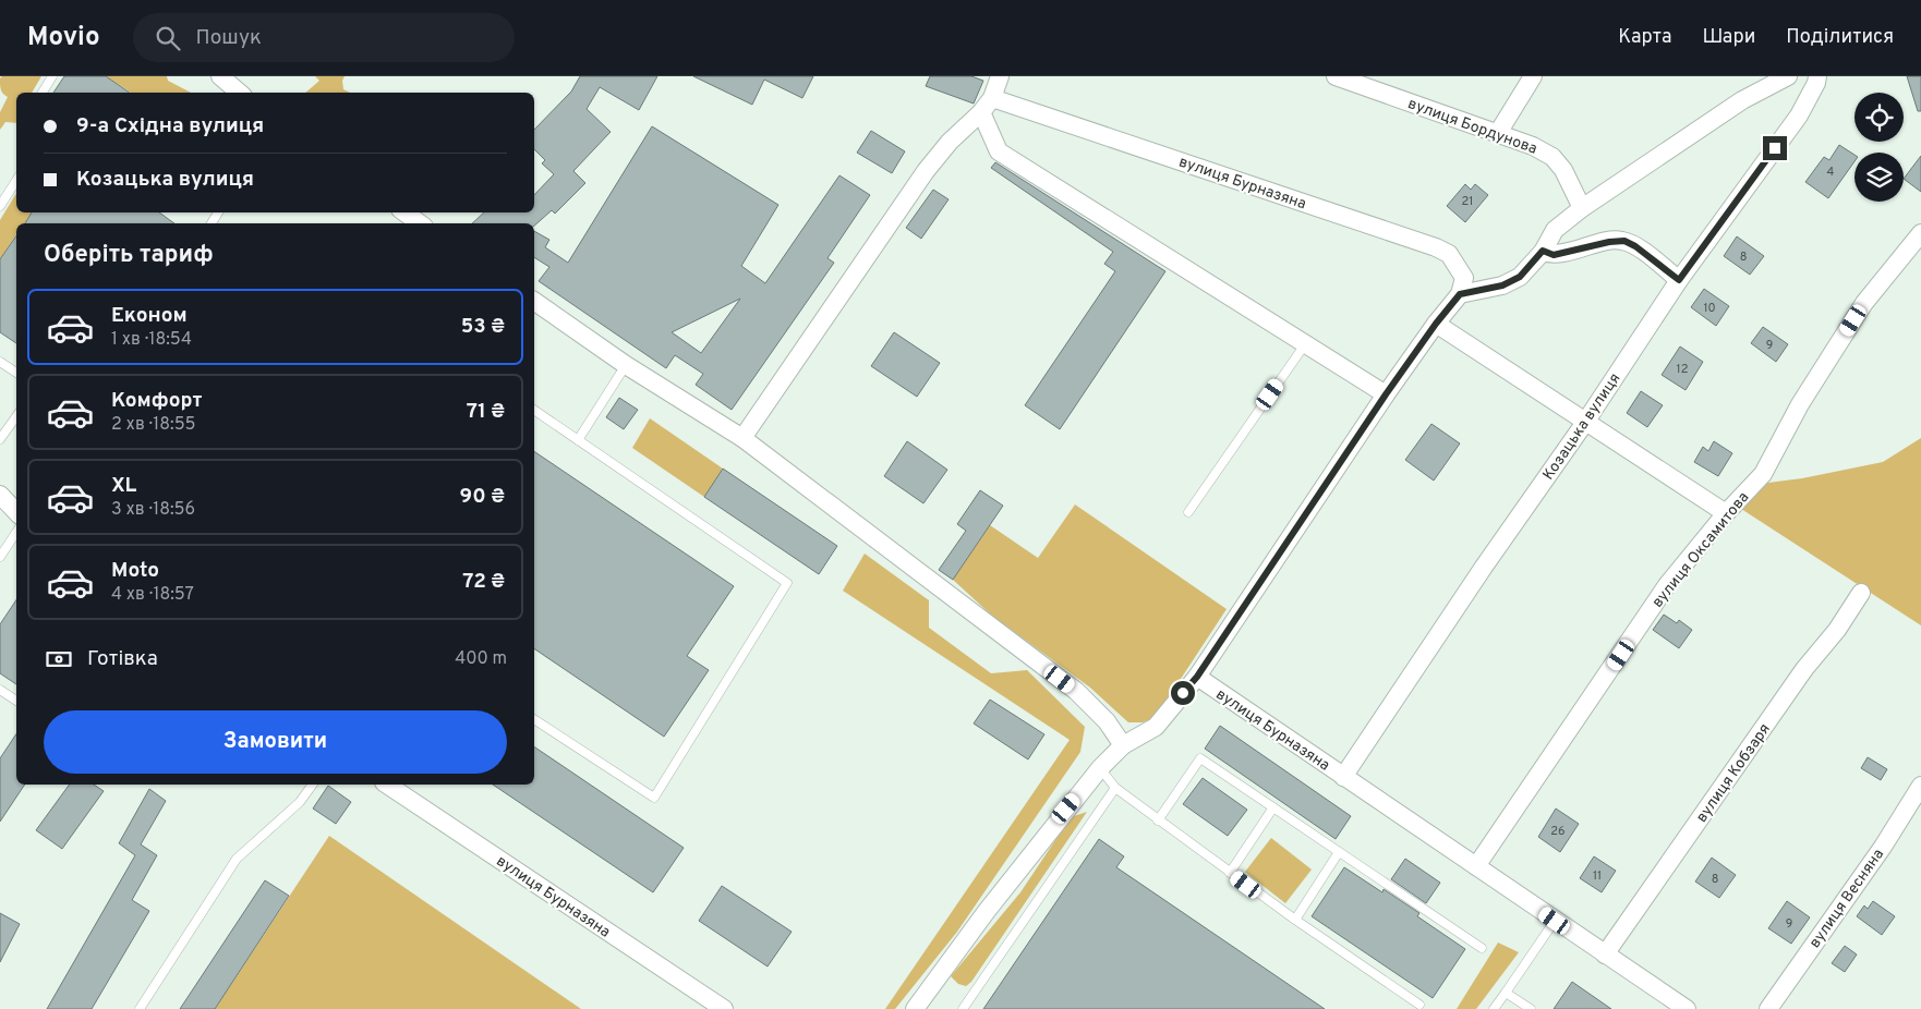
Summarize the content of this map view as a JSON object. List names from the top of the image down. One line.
{"streets":{"street":["вулиця Бордунова","вулиця Бурназяна","Козацька вулиця","вулиця Оксамитова","вулиця Кобзаря","вулиця Весняна"]},"crossings":[["вулиця Бурназяна","Козацька вулиця"],["вулиця Бурназяна","вулиця Оксамитова"],["вулиця Бурназяна","вулиця Кобзаря"]],"house_numbers":["4","21","8","10","9","12","26","11","8","9"],"page":{"header":"Movio","search":"Пошук","nav":["Карта","Шари","Поділитися"],"banner":["9-а Східна вулиця","Козацька вулиця"],"heading":"Оберіть тариф","list":[{"name":"Економ","note":"1 хв · 18:54","value":"53 ₴"},{"name":"Комфорт","note":"2 хв · 18:55","value":"71 ₴"},{"name":"XL","note":"3 хв · 18:56","value":"90 ₴"},{"name":"Moto","note":"4 хв · 18:57","value":"72 ₴"}],"pay":["Готівка","400 m"],"buttons":"Замовити"}}
